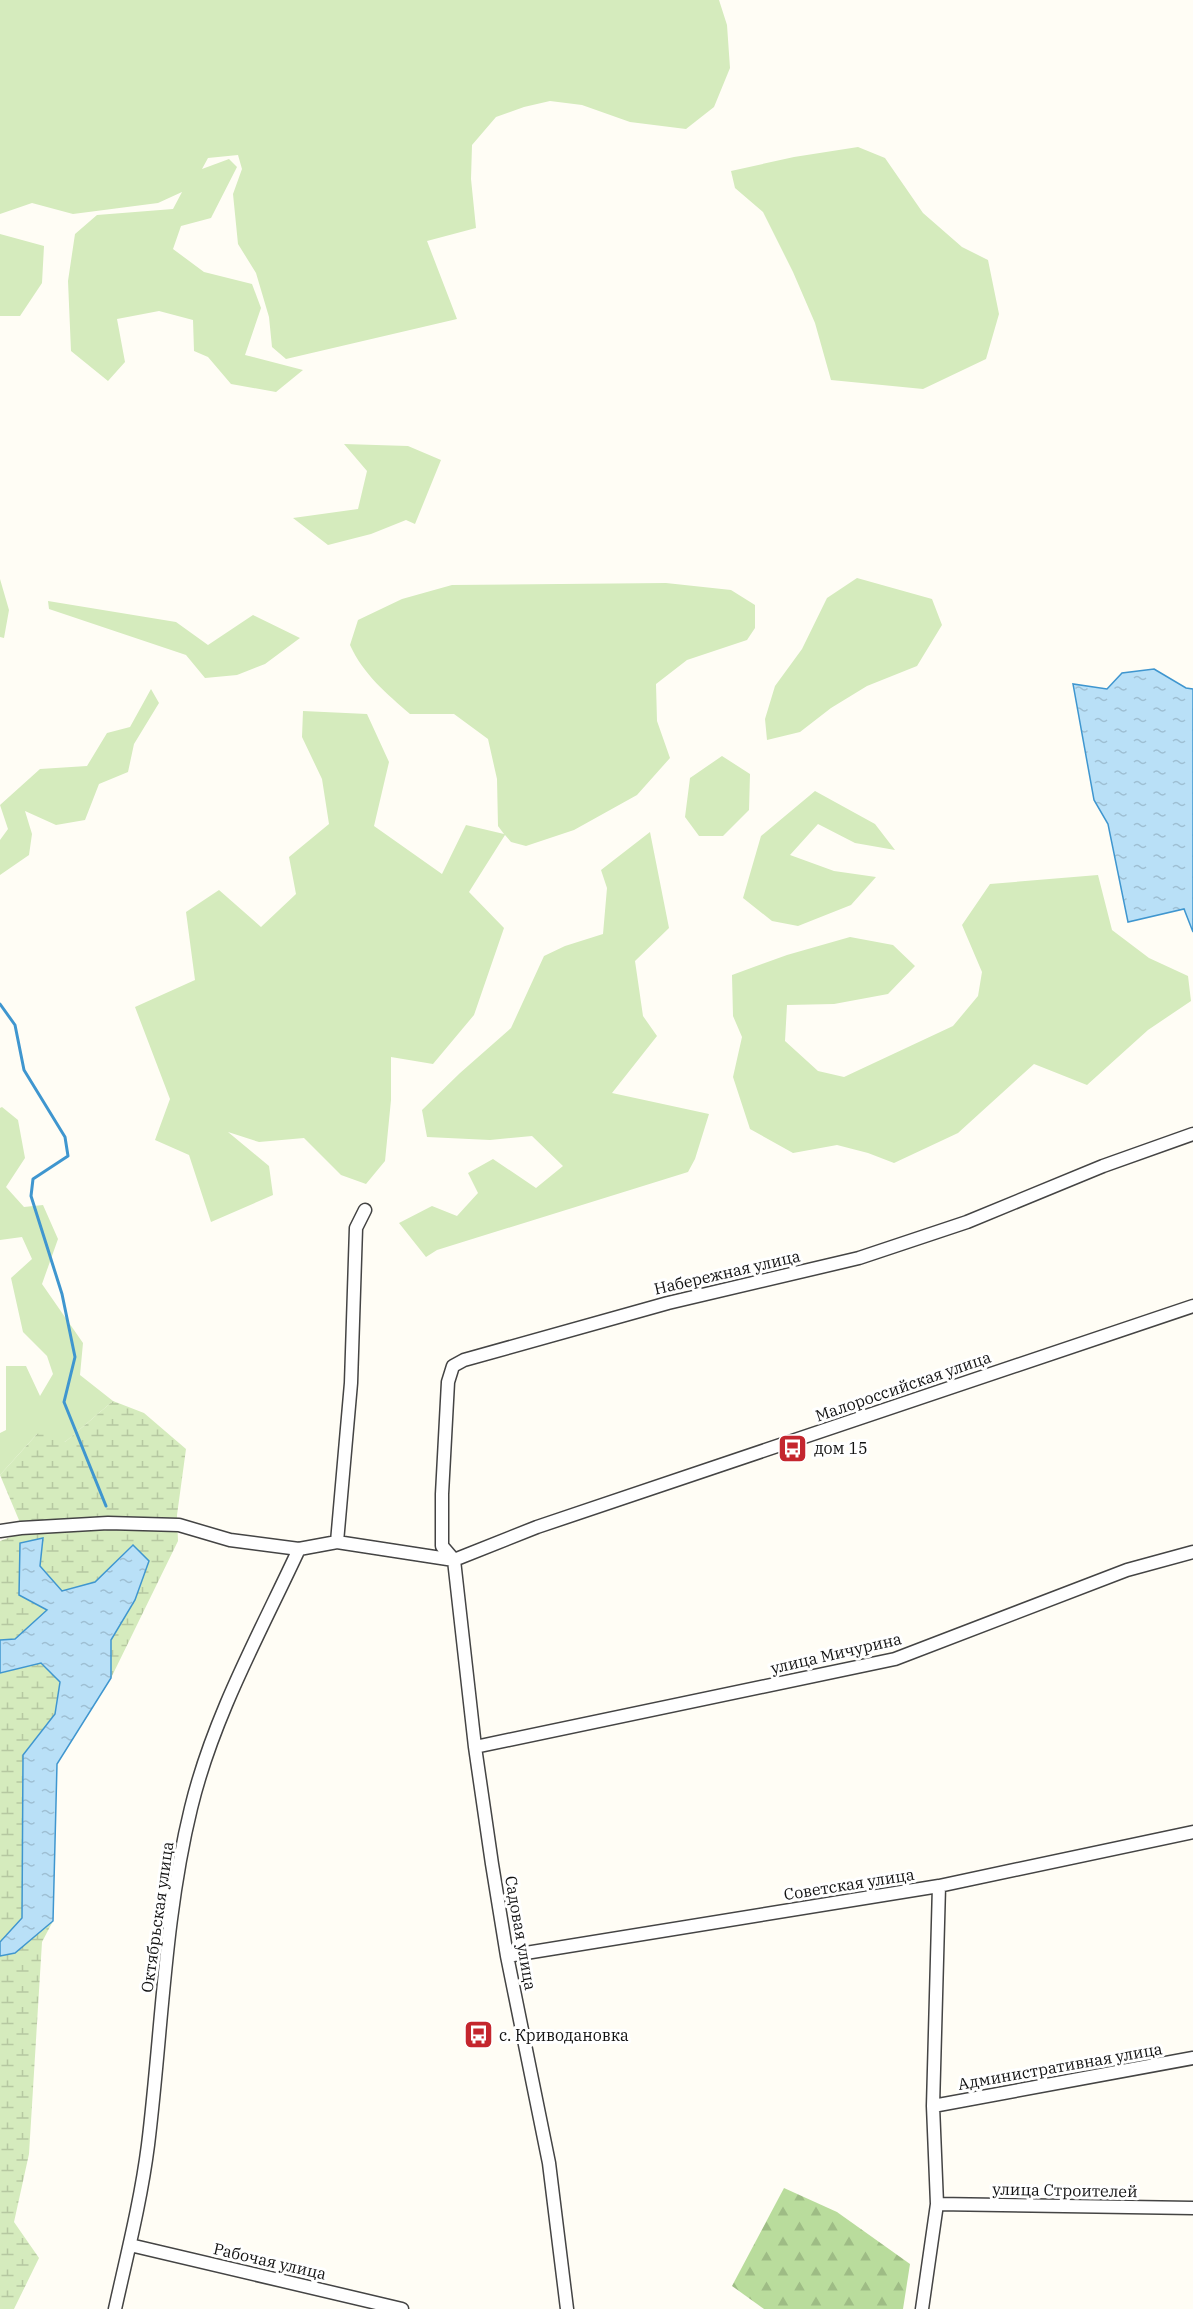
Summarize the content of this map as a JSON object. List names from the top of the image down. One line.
{"streets":{"street":["Набережная улица","Малороссийская улица","улица Мичурина","Советская улица","Октябрьская улица","Садовая улица","Административная улица","улица Строителей","Рабочая улица"]},"crossings":[["Набережная улица","Малороссийская улица"],["Набережная улица","Садовая улица"],["Малороссийская улица","Садовая улица"],["улица Мичурина","Садовая улица"],["Советская улица","Садовая улица"],["Октябрьская улица","Рабочая улица"]],"places":{"bus stop":["дом 15","с. Криводановка"]}}
